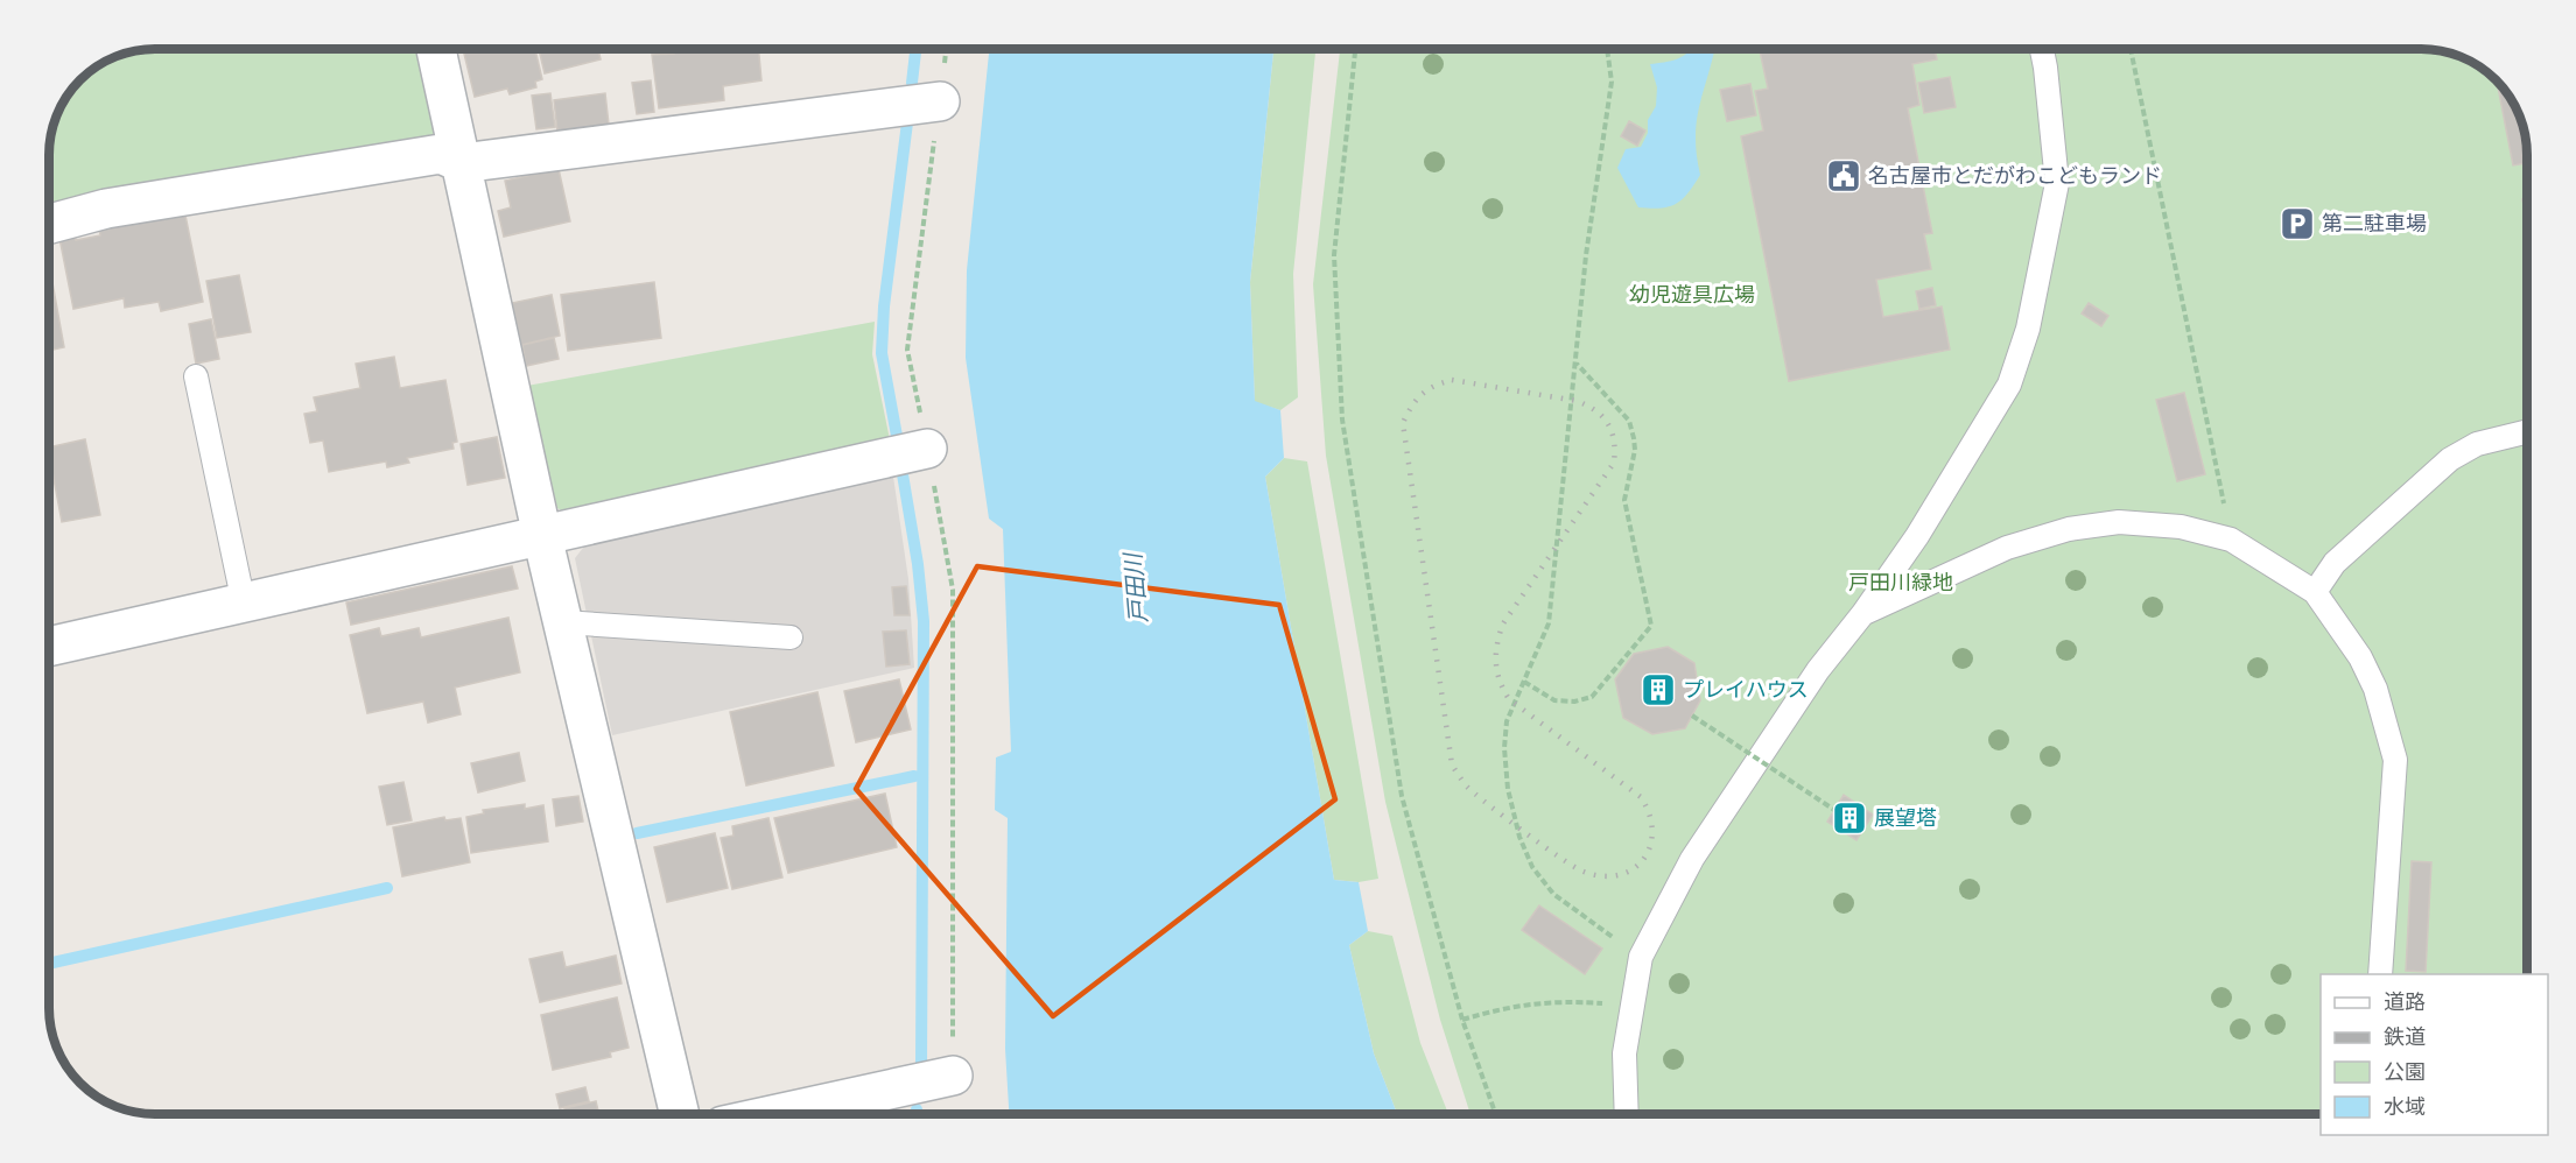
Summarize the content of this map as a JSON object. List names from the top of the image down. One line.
{"water":["戸田川"],"parks":["幼児遊具広場","戸田川緑地"],"places":{"public building":["名古屋市とだがわこどもランド"],"parking":["第二駐車場"],"building":["プレイハウス","展望塔"]},"legend":["道路","鉄道","公園","水域"]}
